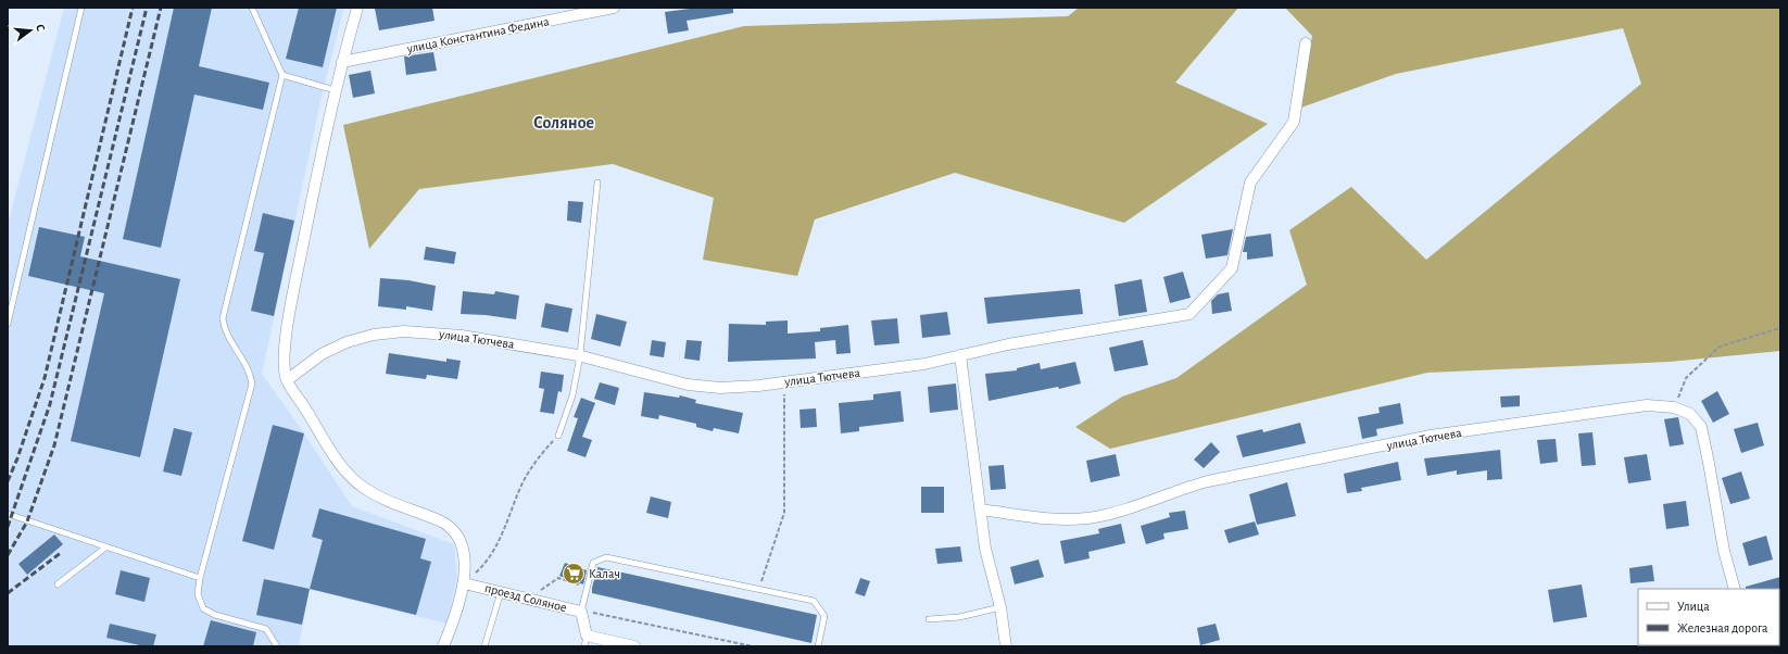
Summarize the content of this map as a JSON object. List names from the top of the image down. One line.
{"streets":{"street":["улица Константина Федина","улица Тютчева","проезд Соляное"]},"districts":["Соляное"],"places":{"supermarket":["Калач"]},"legend":["Улица","Железная дорога"],"north":"right"}
